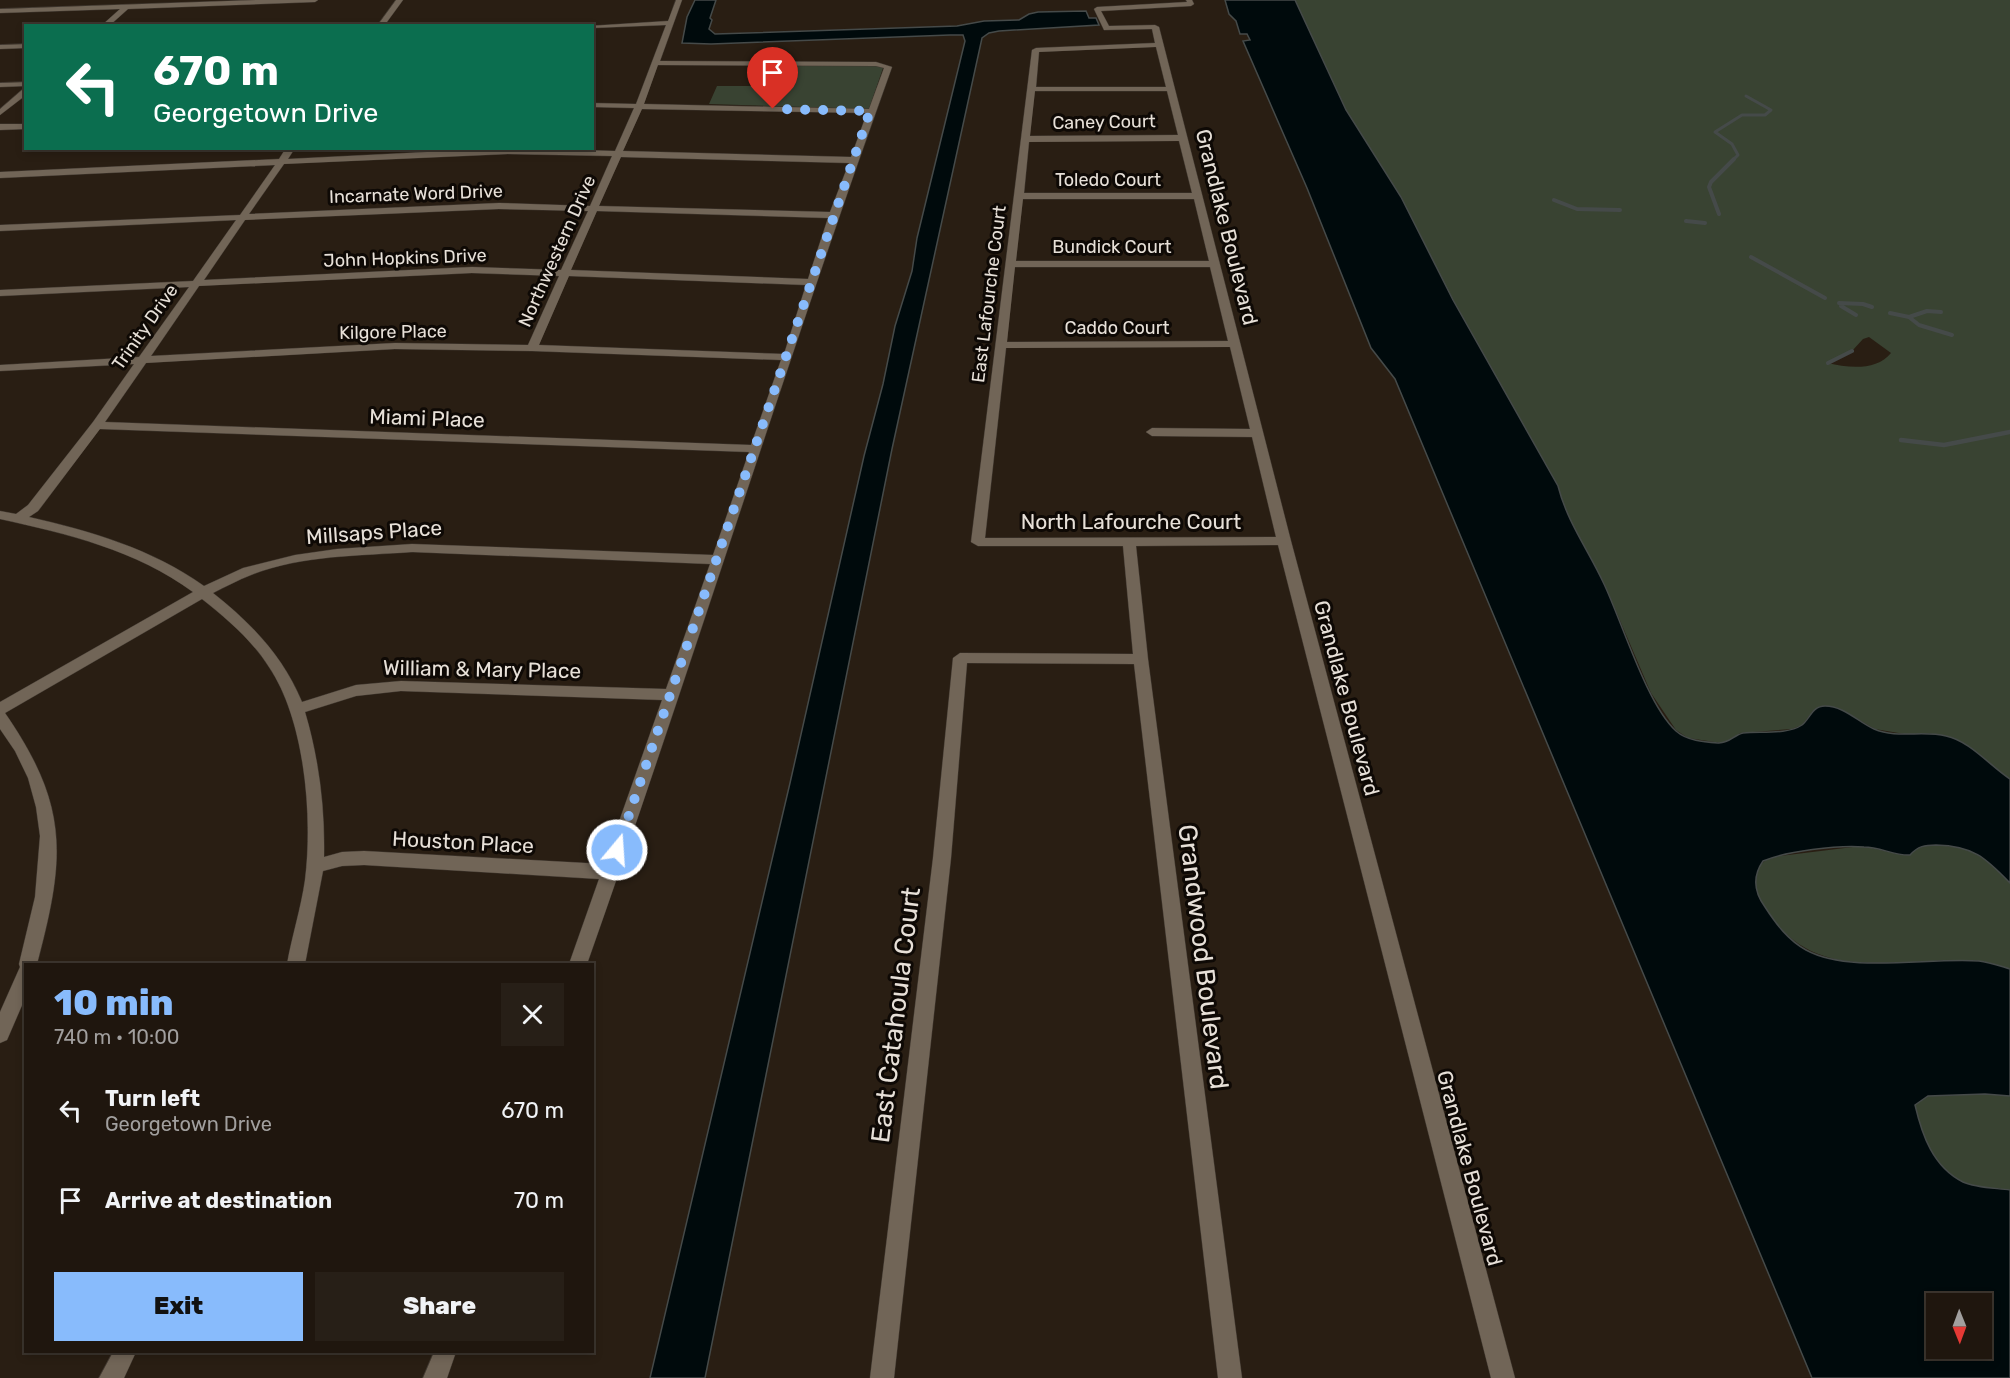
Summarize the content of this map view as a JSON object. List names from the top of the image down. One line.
{"streets":{"street":["Caney Court","Toledo Court","Incarnate Word Drive","Grandlake Boulevard","Bundick Court","Northwestern Drive","John Hopkins Drive","East Lafourche Court","Trinity Drive","Caddo Court","Kilgore Place","Miami Place","North Lafourche Court","Millsaps Place","William & Mary Place","Houston Place","Grandwood Boulevard","East Catahoula Court"]},"crossings":[["Caney Court","Grandlake Boulevard"],["Caney Court","East Lafourche Court"],["Toledo Court","Grandlake Boulevard"],["Toledo Court","East Lafourche Court"],["Incarnate Word Drive","Northwestern Drive"],["Incarnate Word Drive","Trinity Drive"],["Grandlake Boulevard","Bundick Court"],["Grandlake Boulevard","East Lafourche Court"],["Grandlake Boulevard","Caddo Court"],["Grandlake Boulevard","North Lafourche Court"],["Bundick Court","East Lafourche Court"],["Northwestern Drive","John Hopkins Drive"],["Northwestern Drive","Kilgore Place"],["John Hopkins Drive","Trinity Drive"],["East Lafourche Court","Caddo Court"],["East Lafourche Court","North Lafourche Court"],["Trinity Drive","Kilgore Place"],["Trinity Drive","Miami Place"],["North Lafourche Court","Grandwood Boulevard"],["Grandwood Boulevard","East Catahoula Court"]],"north":"bottom","page":{"turn":["670 m","Georgetown Drive"],"heading":["10 min","740 m · 10:00"],"list":[{"name":"Turn left","note":"Georgetown Drive","value":"670 m"},{"name":"Arrive at destination","value":"70 m"}],"buttons":["Exit","Share"]}}
